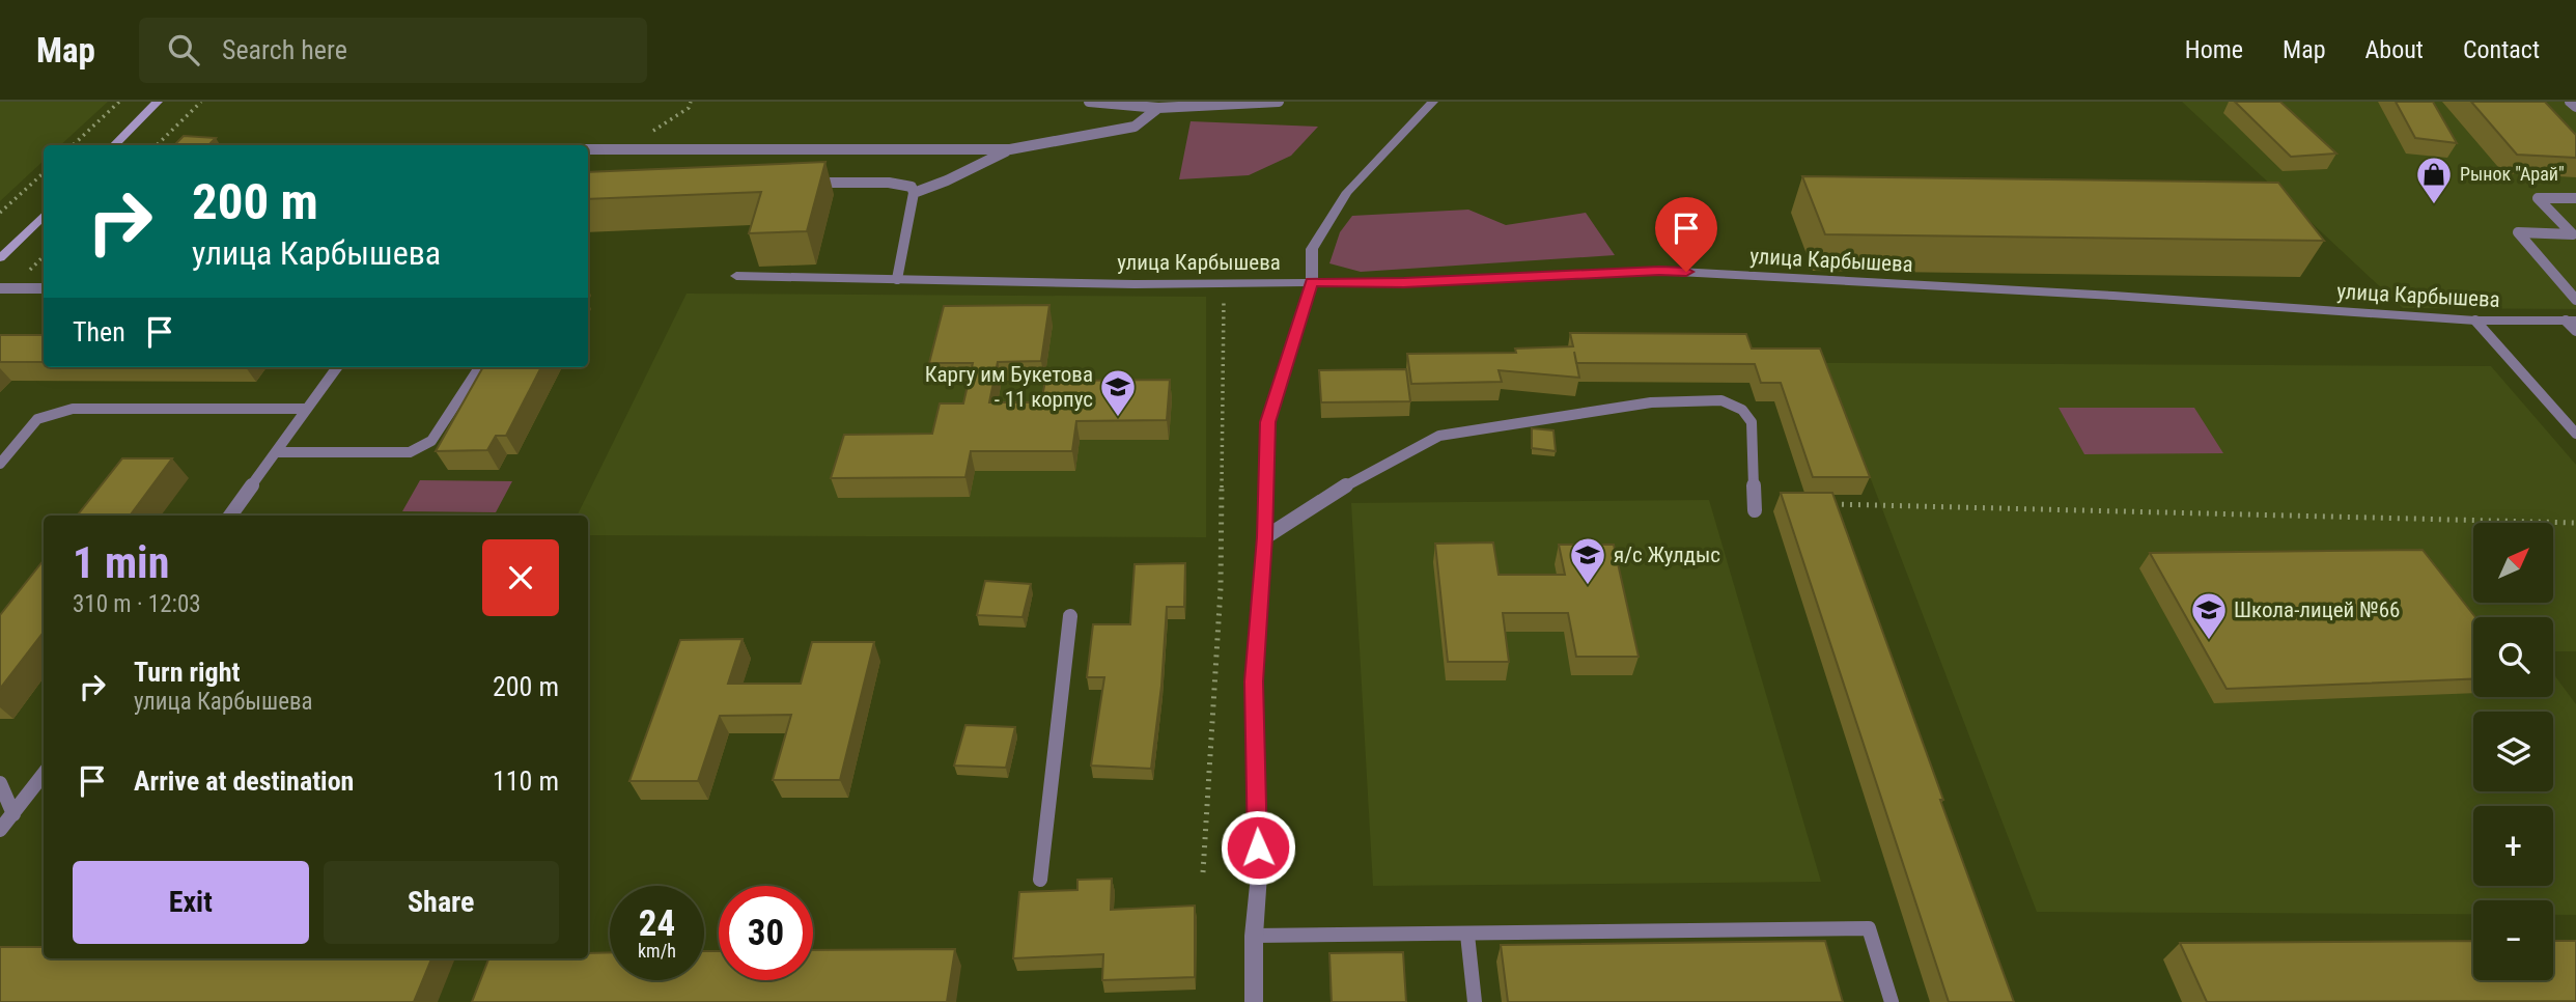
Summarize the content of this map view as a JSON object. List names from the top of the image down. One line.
{"streets":{"street":["улица Карбышева"]},"places":{"shop":["Рынок \"Арай\""],"school or university":["Каргу им Букетова - 11 корпус","я/c Жулдыс","Школа-лицей №66"]},"north":"top right","page":{"header":"Map","search":"Search here","nav":["Home","Map","About","Contact"],"turn":["200 m","улица Карбышева"],"then":"Then","heading":["1 min","310 m · 12:03"],"map_buttons":["+","−"],"list":[{"name":"Turn right","note":"улица Карбышева","value":"200 m"},{"name":"Arrive at destination","value":"110 m"}],"buttons":["Exit","Share"],"speed":"24 km/h","limit":"30"}}
